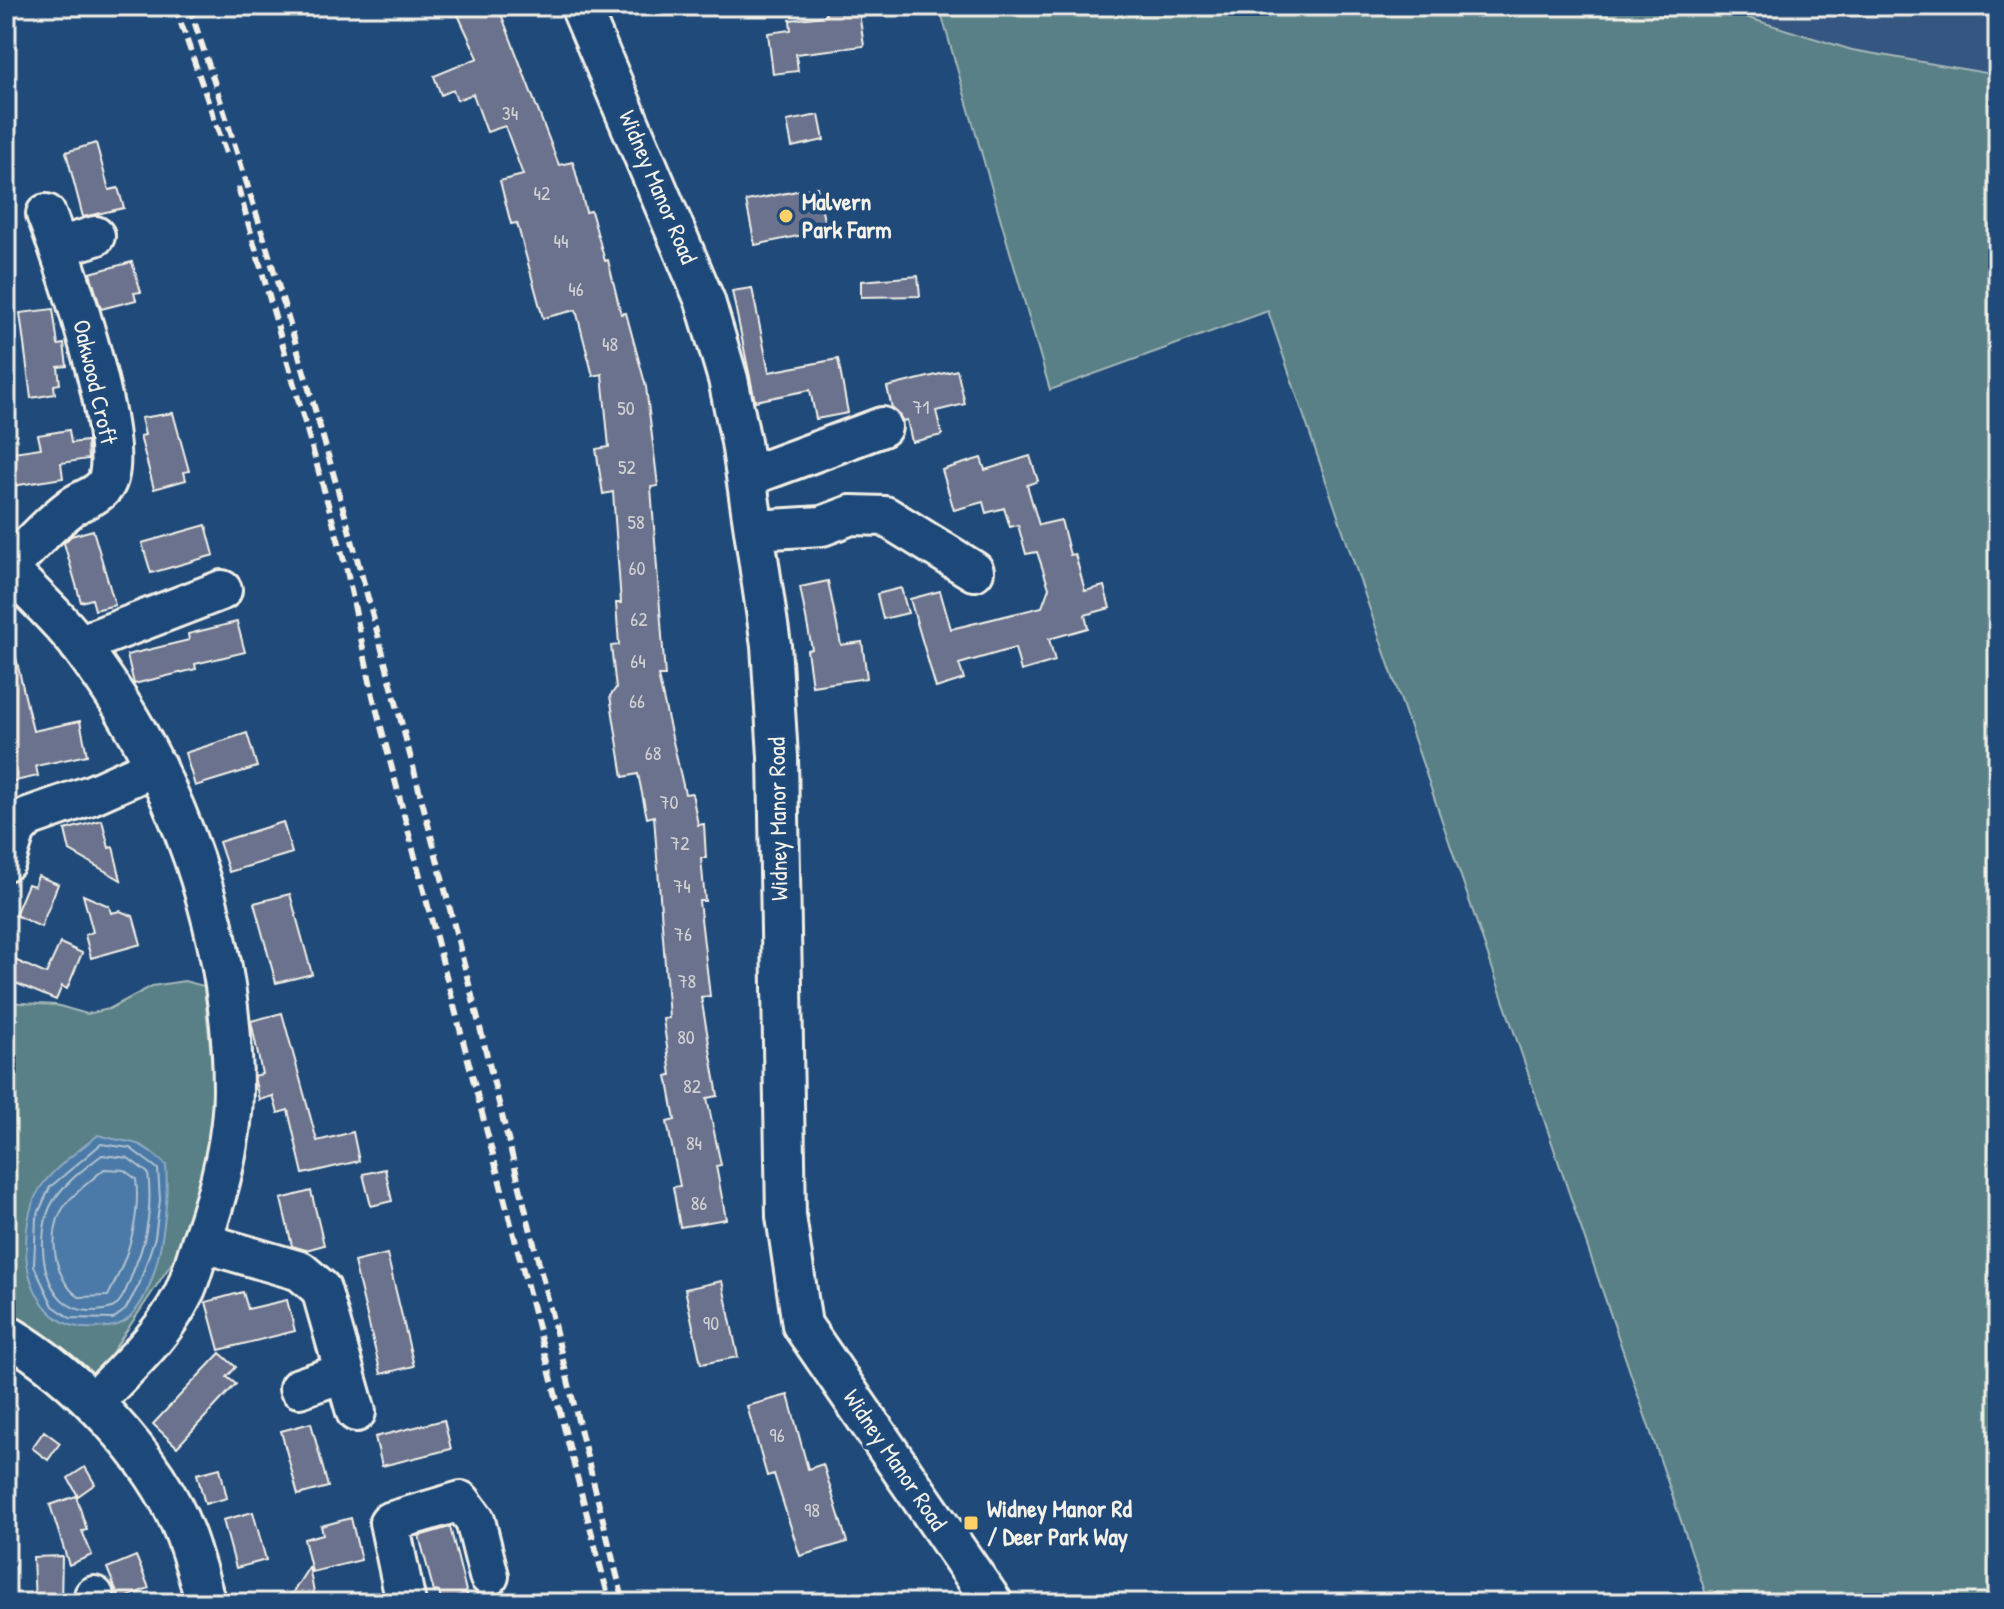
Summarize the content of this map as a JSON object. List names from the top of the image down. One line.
{"streets":{"street":["Widney Manor Road","Oakwood Croft"]},"places":{"other":["Malvern Park Farm"],"transit":["Widney Manor Rd / Deer Park Way"]},"house_numbers":["34","42","44","46","48","71","50","52","58","60","62","64","66","68","70","72","74","76","78","80","82","84","86","90","96","98"]}
